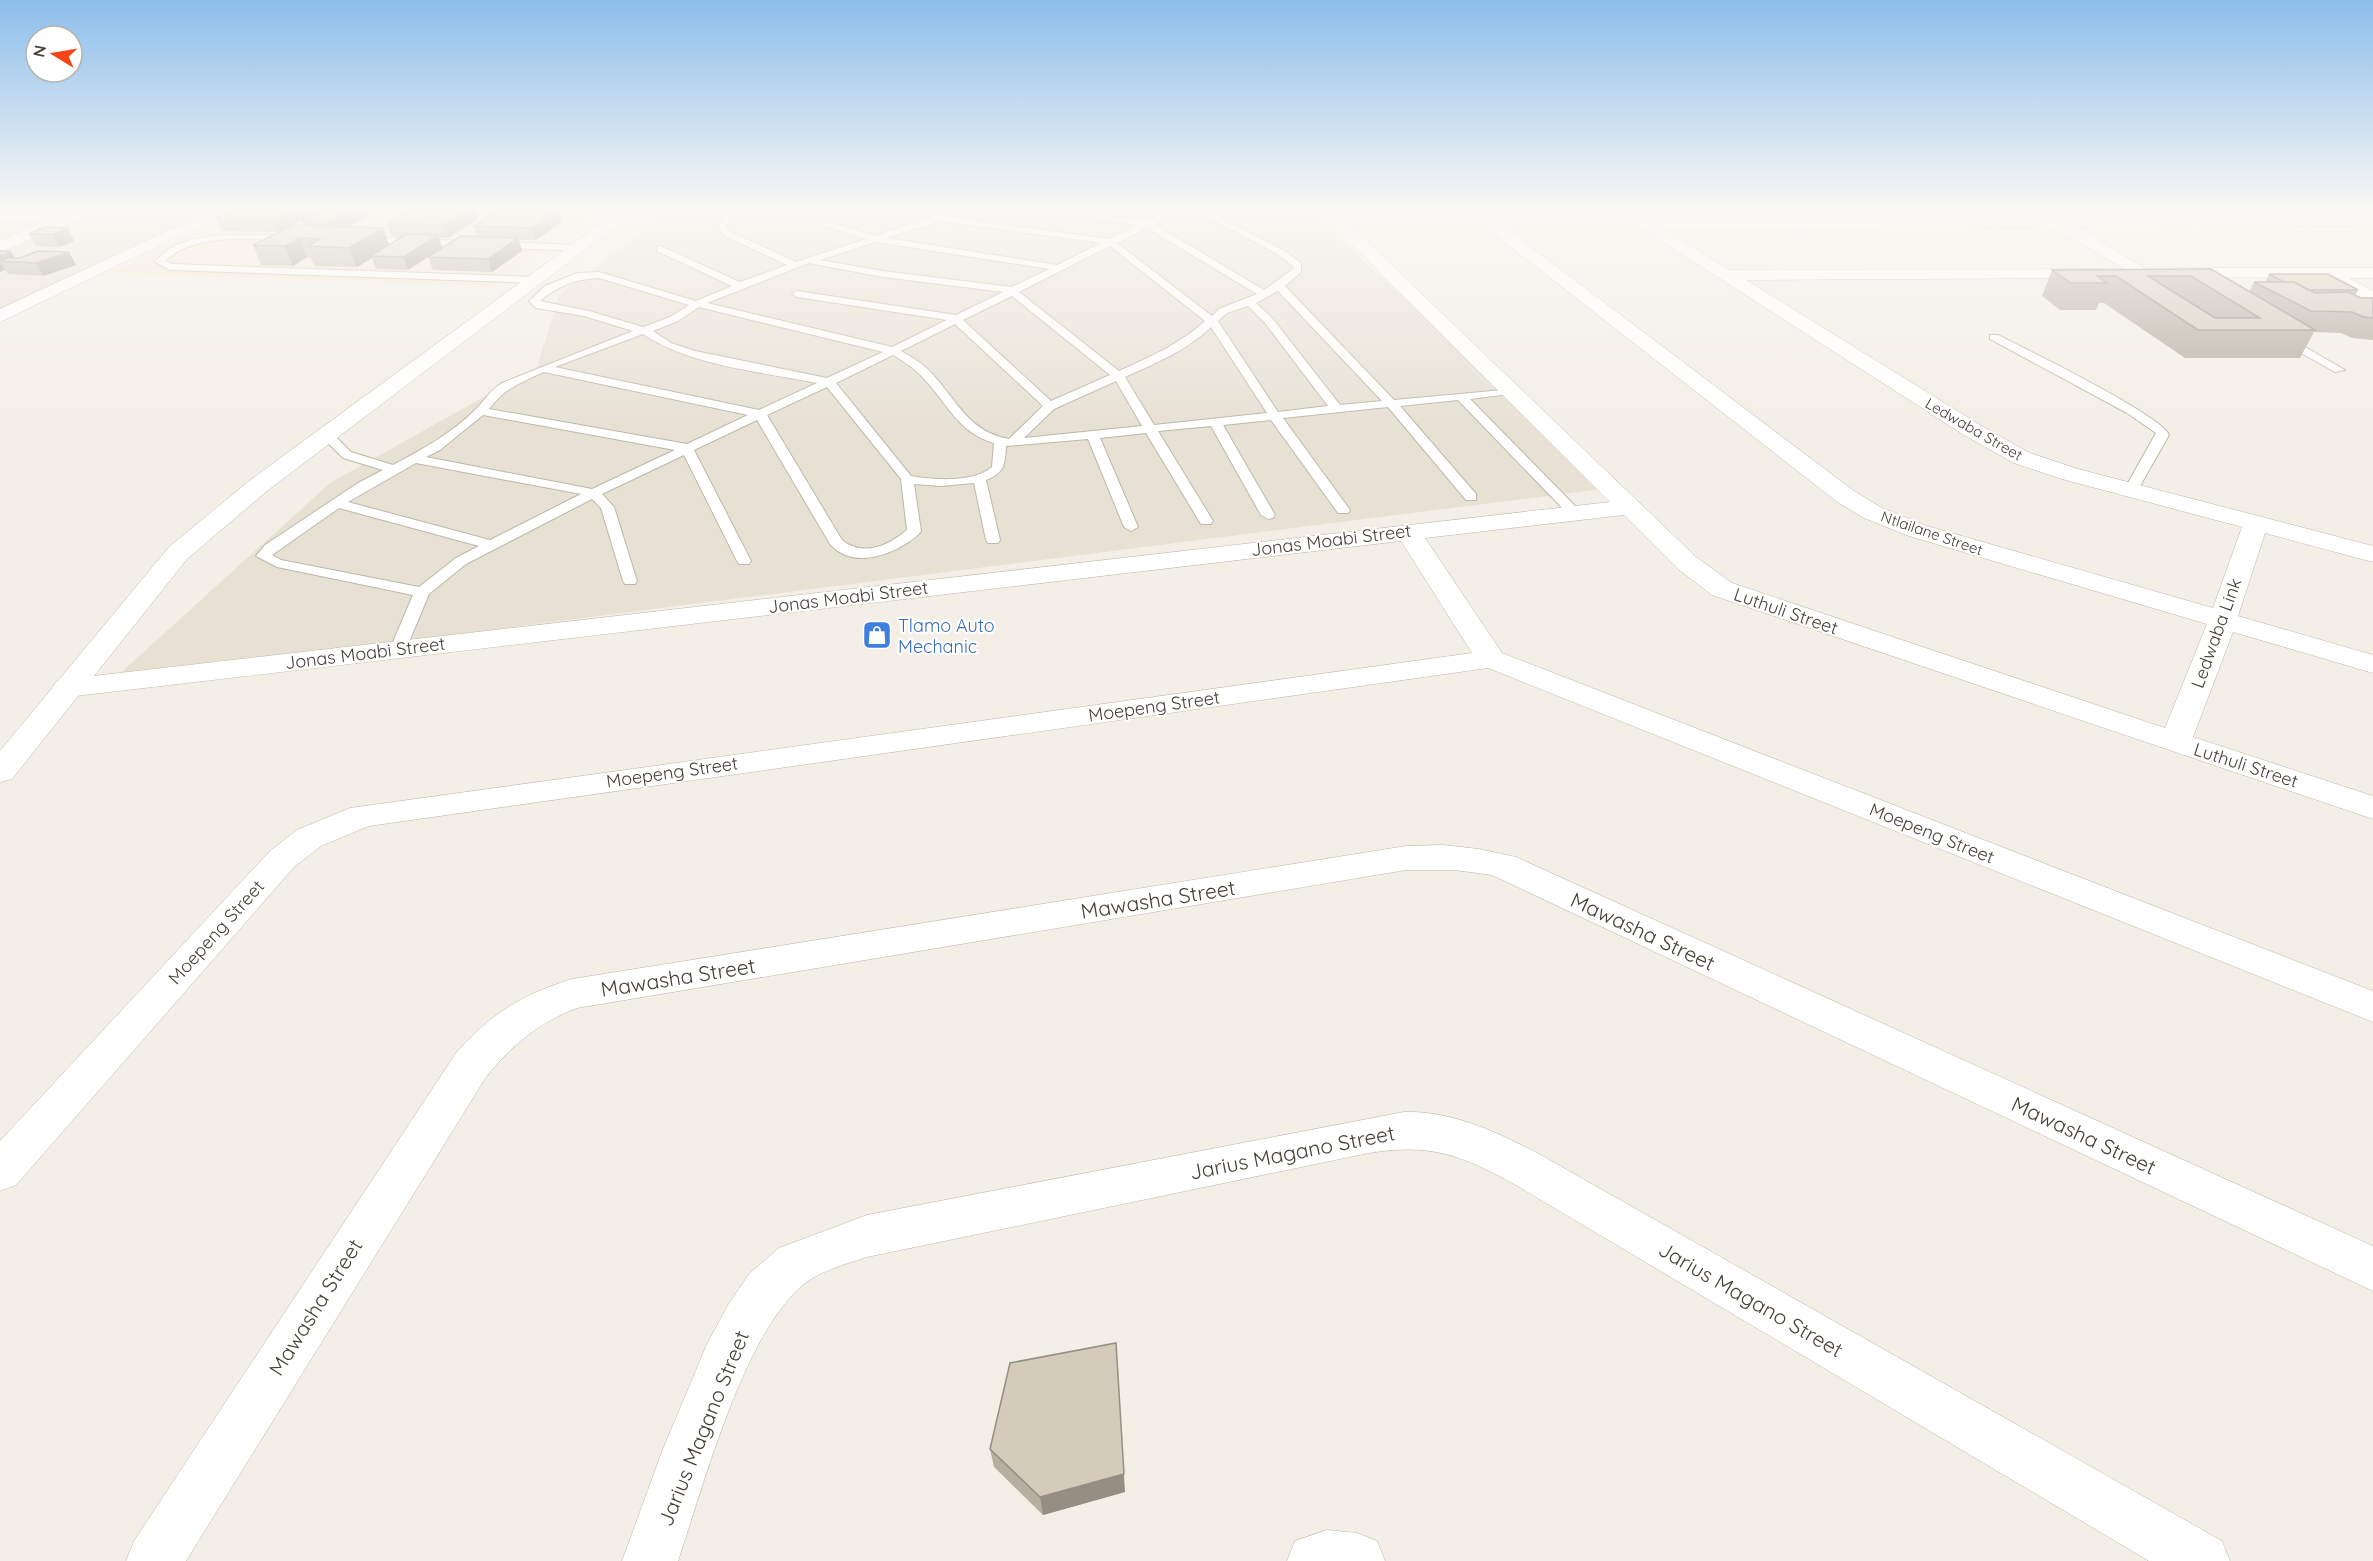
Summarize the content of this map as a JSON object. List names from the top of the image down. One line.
{"streets":{"street":["Ledwaba Street","Ntlailane Street","Jonas Moabi Street","Luthuli Street","Ledwaba Link","Moepeng Street","Mawasha Street","Jarius Magano Street"]},"crossings":[["Ledwaba Street","Ledwaba Link"],["Ntlailane Street","Ledwaba Link"],["Jonas Moabi Street","Luthuli Street"],["Luthuli Street","Ledwaba Link"]],"places":{"shop":["Tlamo Auto Mechanic"]},"north":"left"}
